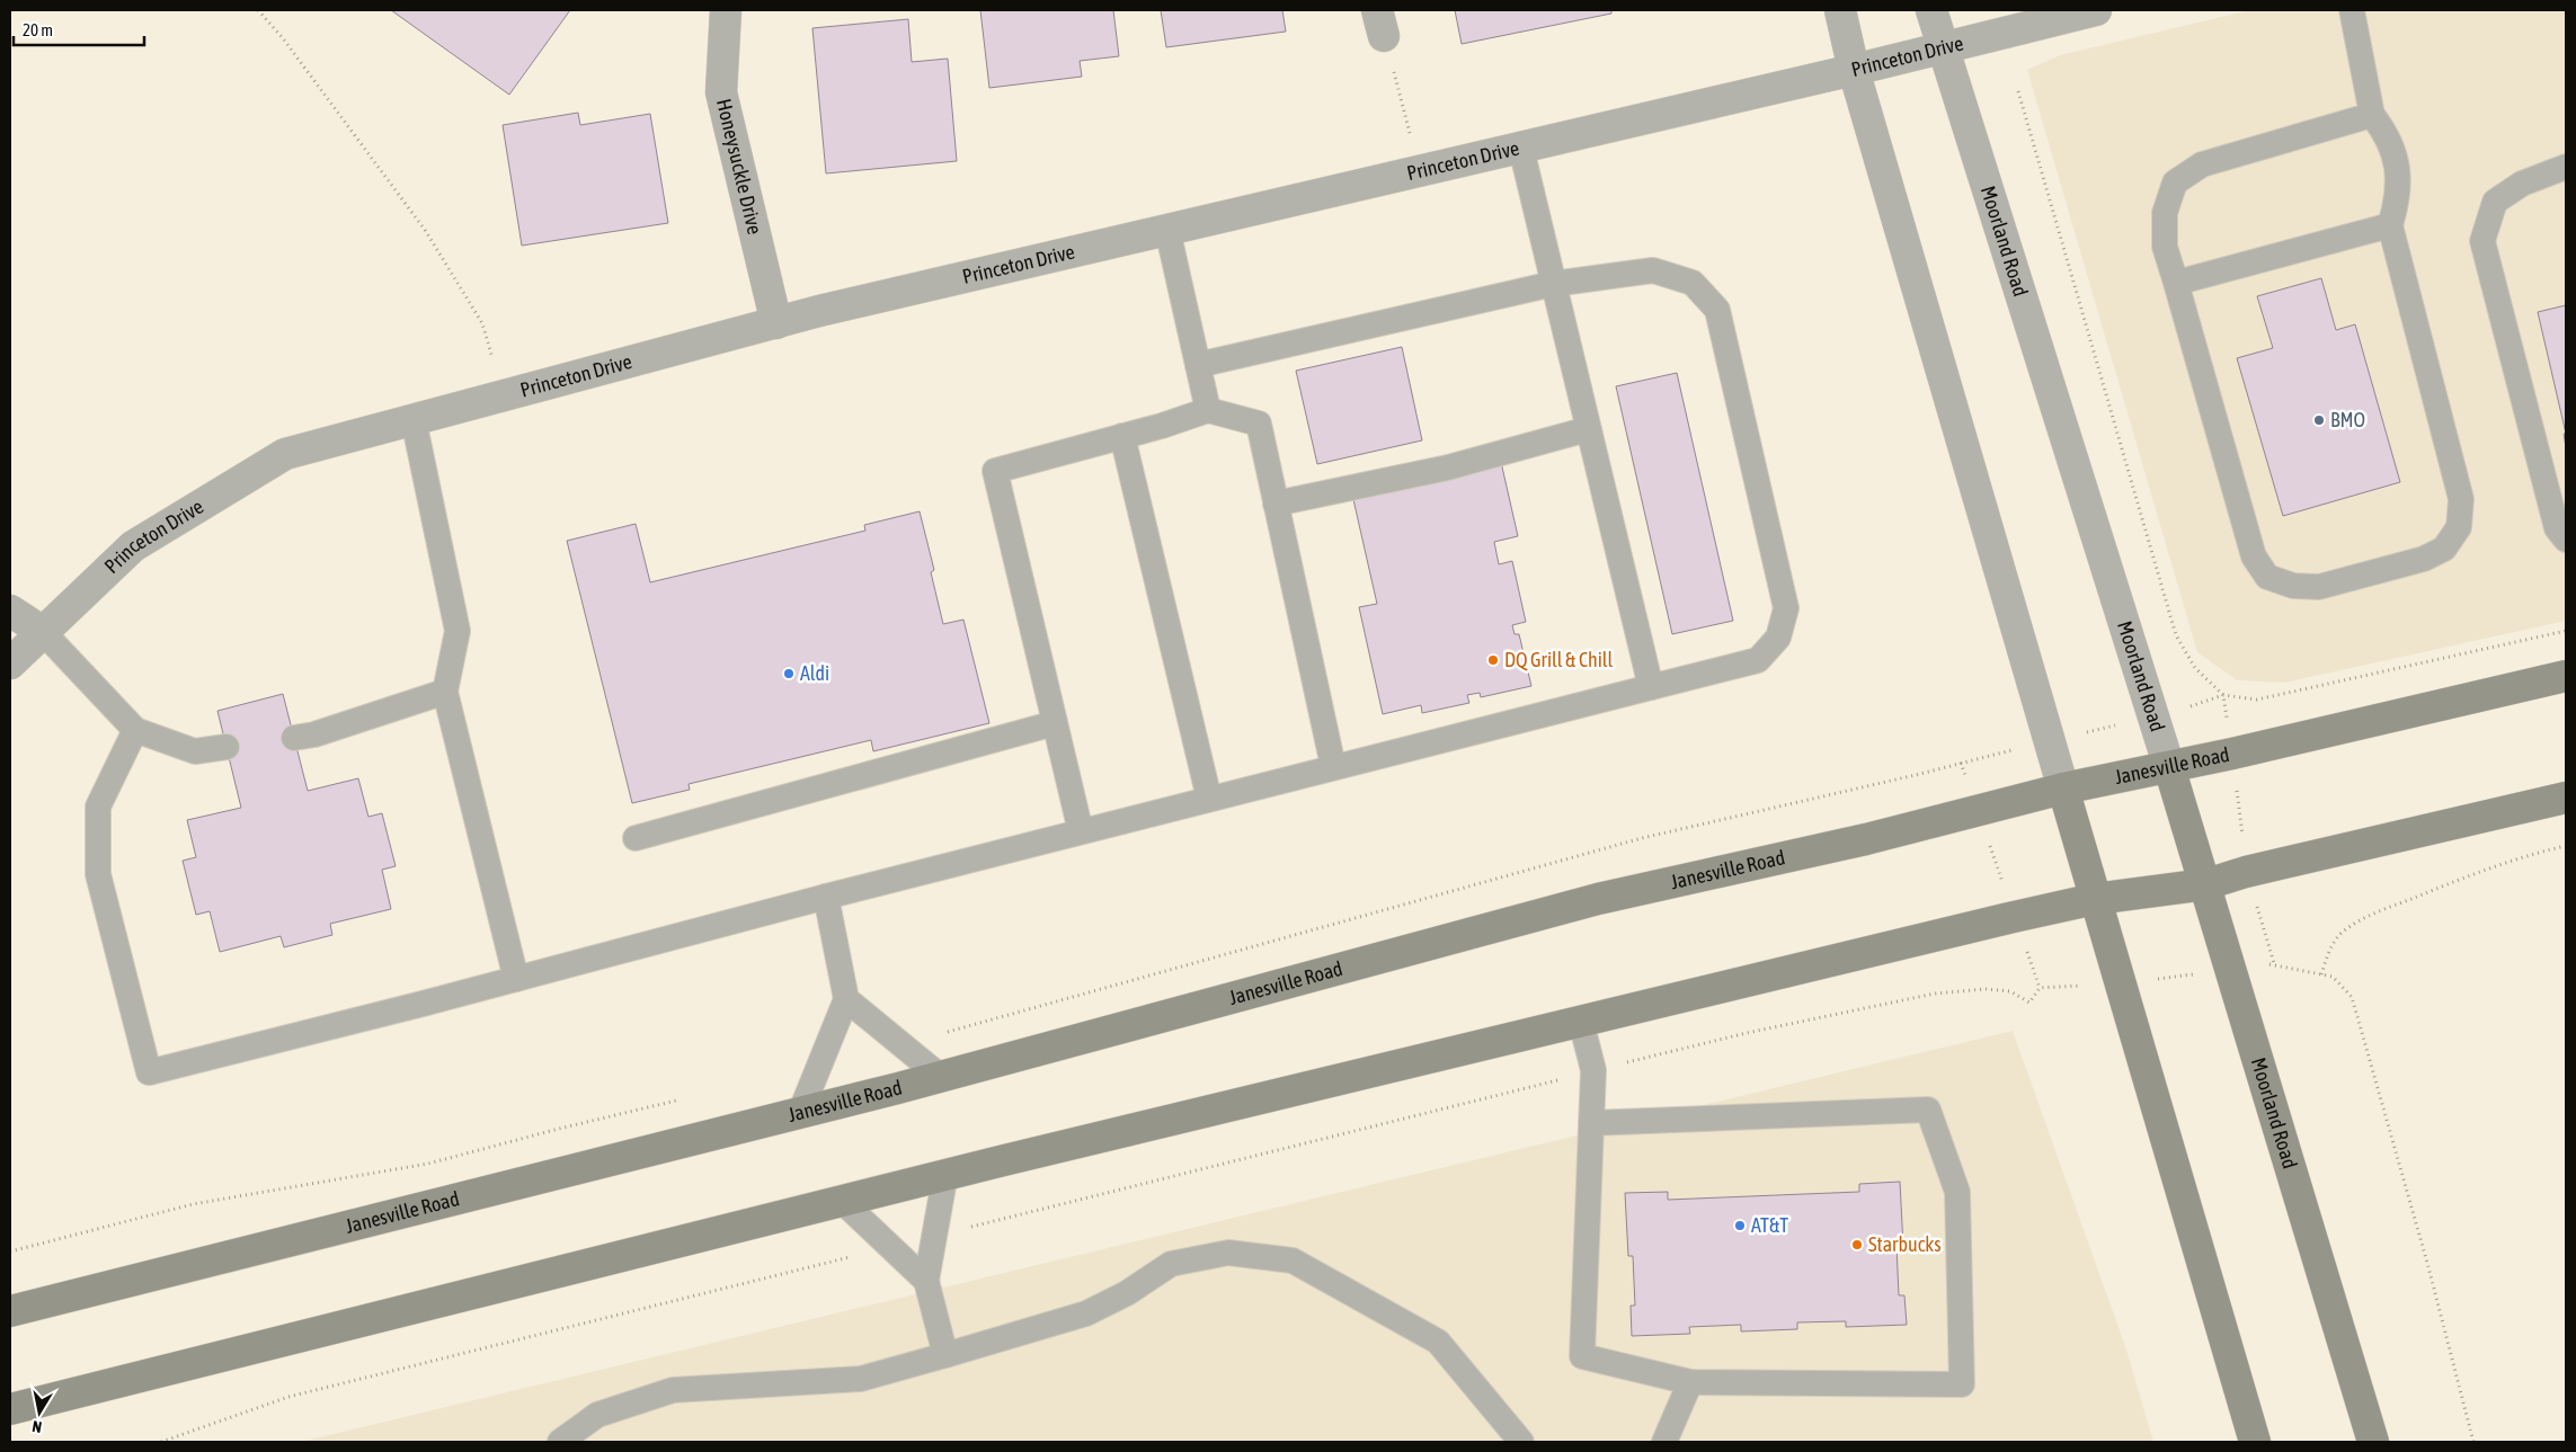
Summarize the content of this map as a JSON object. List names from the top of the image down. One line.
{"streets":{"main road":["Moorland Road","Janesville Road"],"street":["Princeton Drive","Honeysuckle Drive"]},"crossings":[["Princeton Drive","Honeysuckle Drive"],["Princeton Drive","Moorland Road"],["Moorland Road","Janesville Road"]],"places":["BMO","DQ Grill & Chill","Aldi","AT&T","Starbucks"],"scale_bar":"20 m","north":"bottom"}
